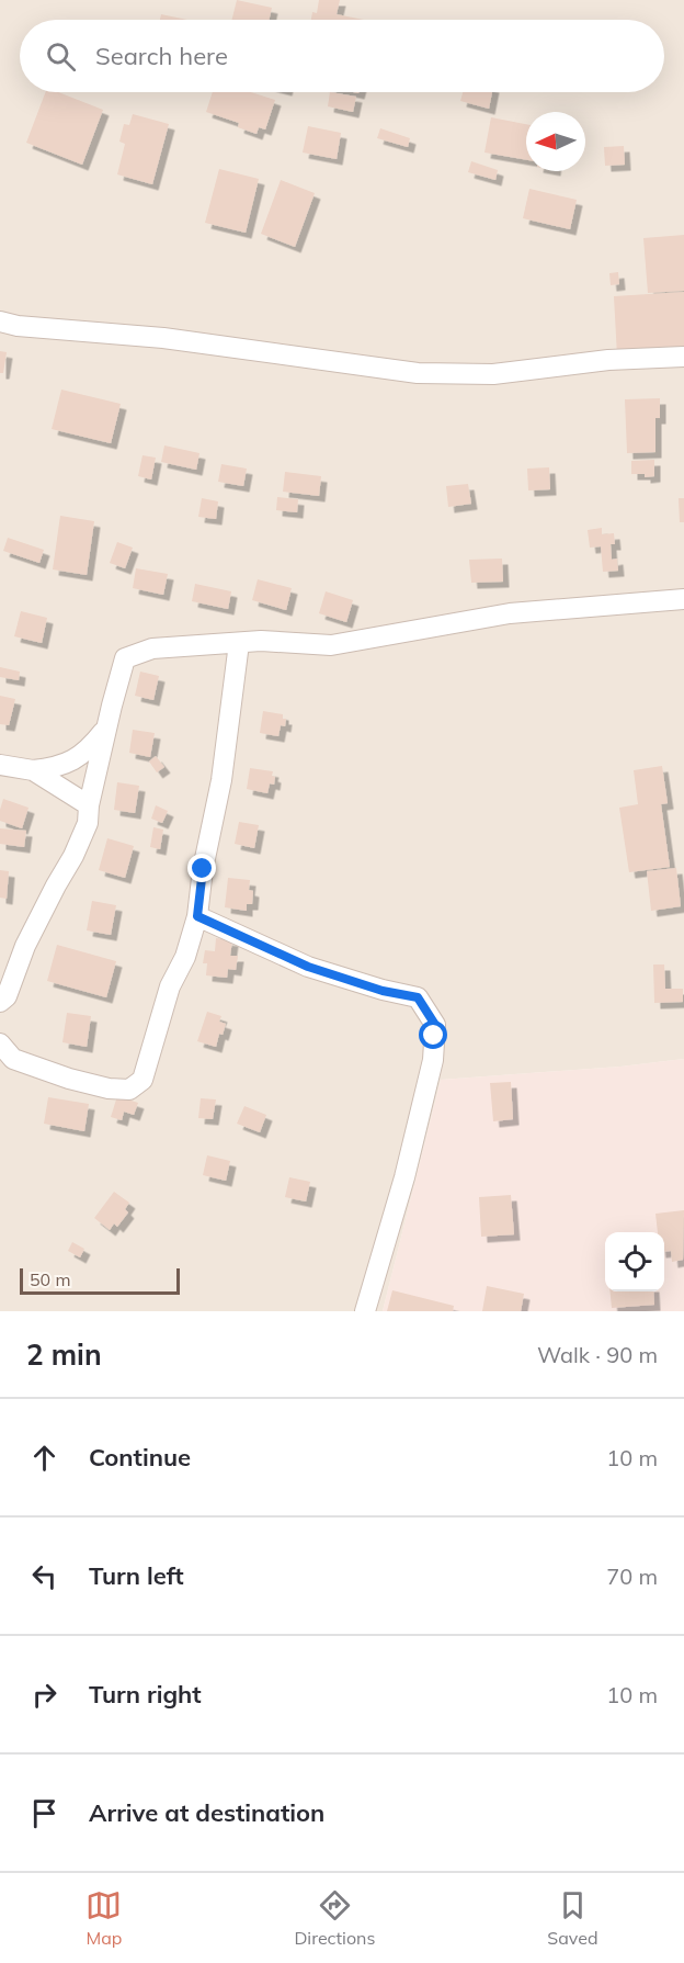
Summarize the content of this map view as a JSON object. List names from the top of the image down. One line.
{"scale_bar":"50 m","north":"left","page":{"search":"Search here","scale":"50 m","heading":["2 min","Walk · 90 m"],"list":[["Continue","10 m"],["Turn left","70 m"],["Turn right","10 m"],"Arrive at destination"],"nav":["Map","Directions","Saved"]}}
